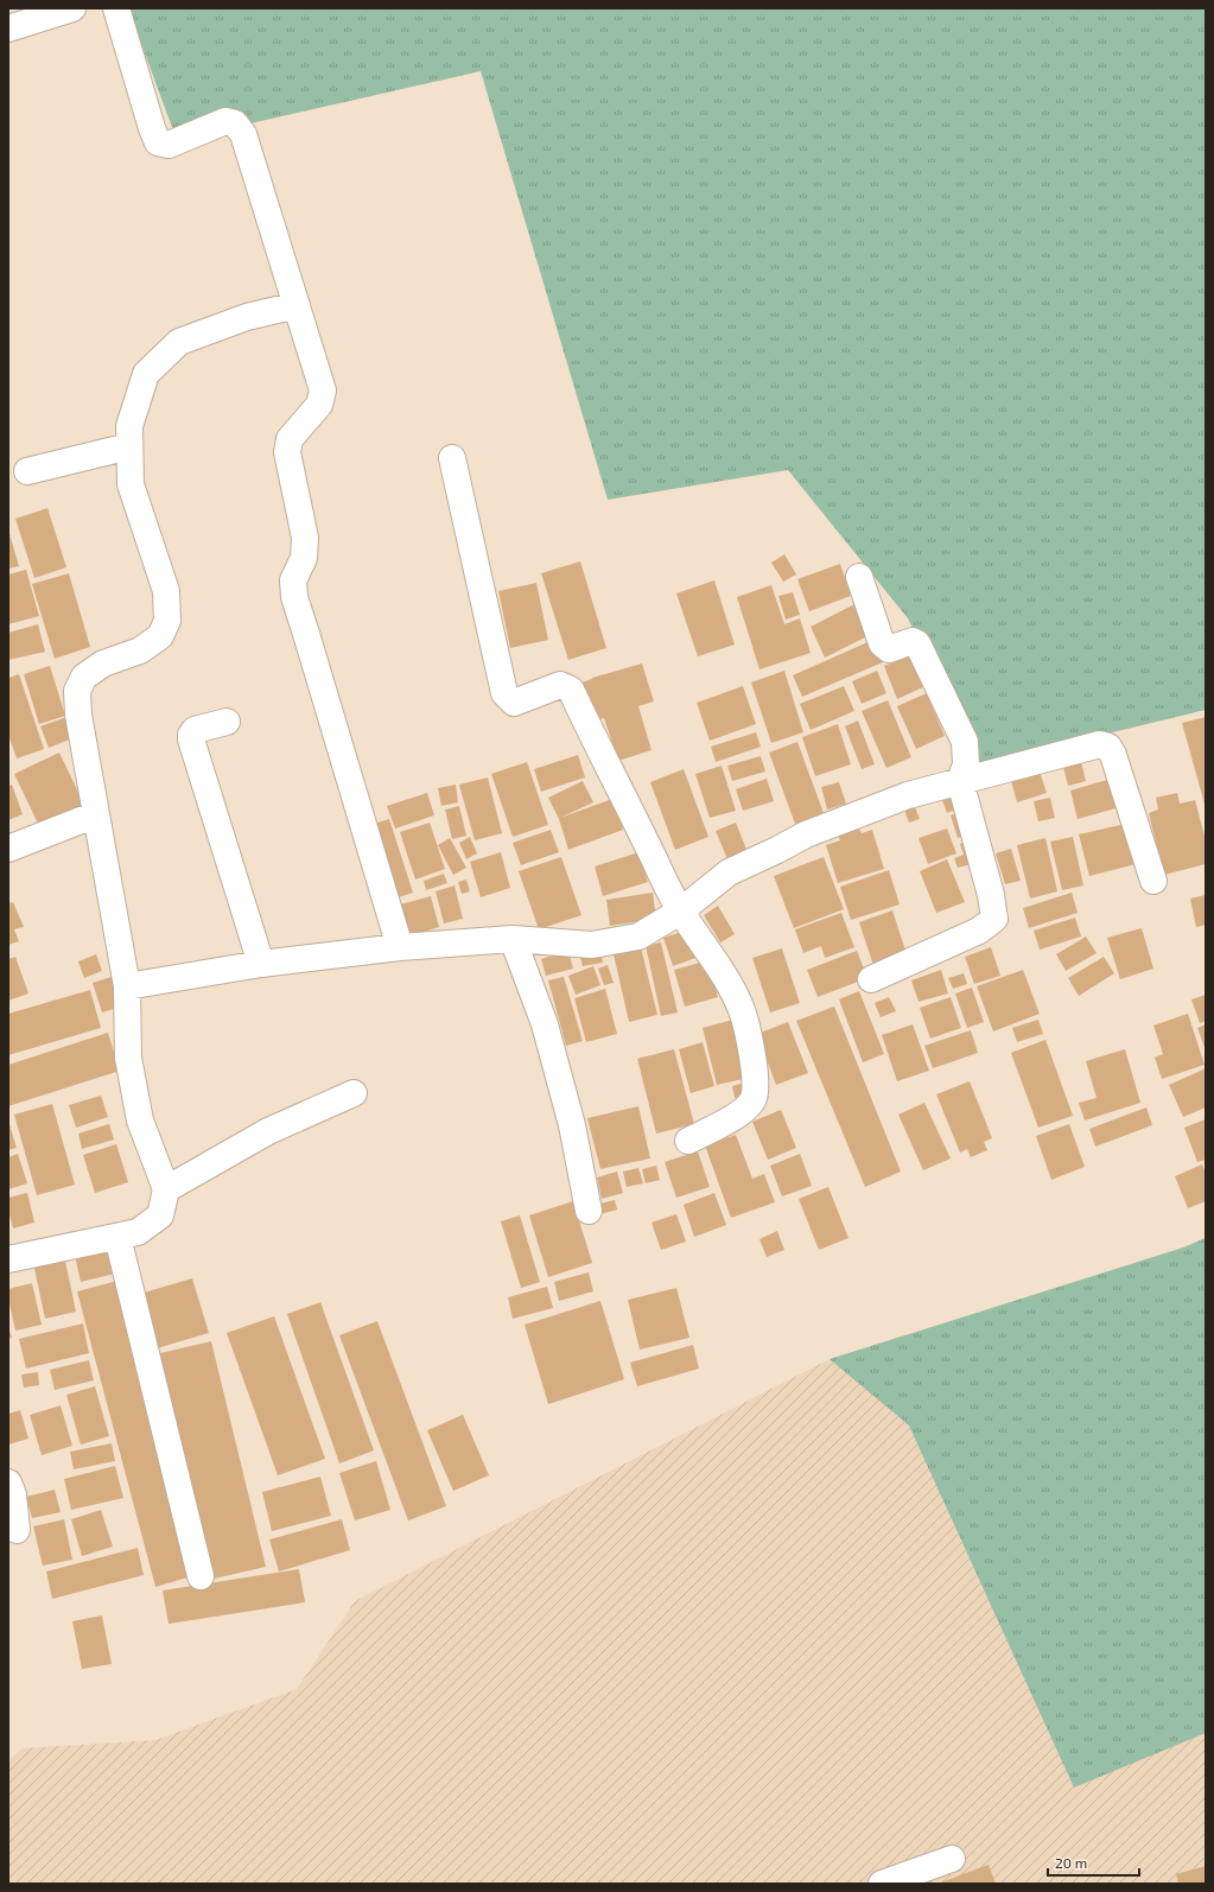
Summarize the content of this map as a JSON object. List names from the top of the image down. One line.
{"scale_bar":"20 m"}
